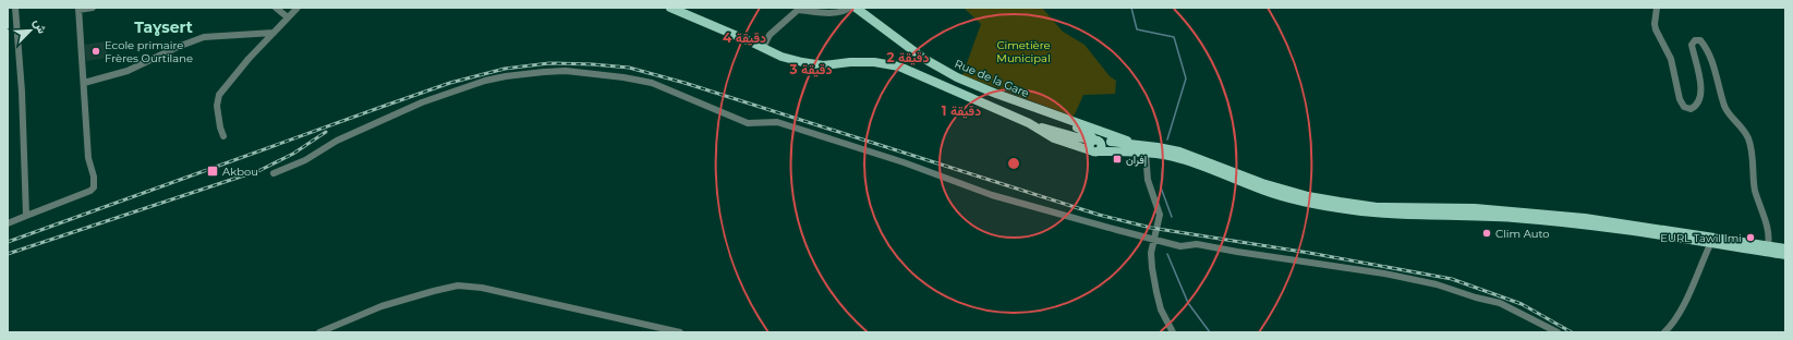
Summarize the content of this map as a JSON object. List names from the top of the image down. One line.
{"streets":{"main road":["Rue de la Gare"]},"districts":["Taɣsert"],"parks":["Cimetière Municipal"],"places":{"other":["Ecole primaire Frères Ourtilane","Clim Auto","EURL Tawil Imi"],"transit":["إفران","Akbou"]},"north":"top right","rings":["4 دقيقة","2 دقيقة","3 دقيقة","1 دقيقة"]}
